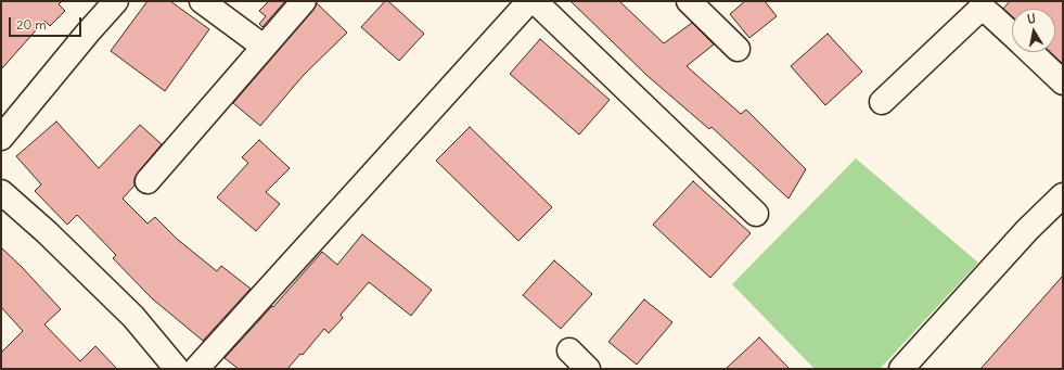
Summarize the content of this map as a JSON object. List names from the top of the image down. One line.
{"scale_bar":"20 m","north":"top"}
